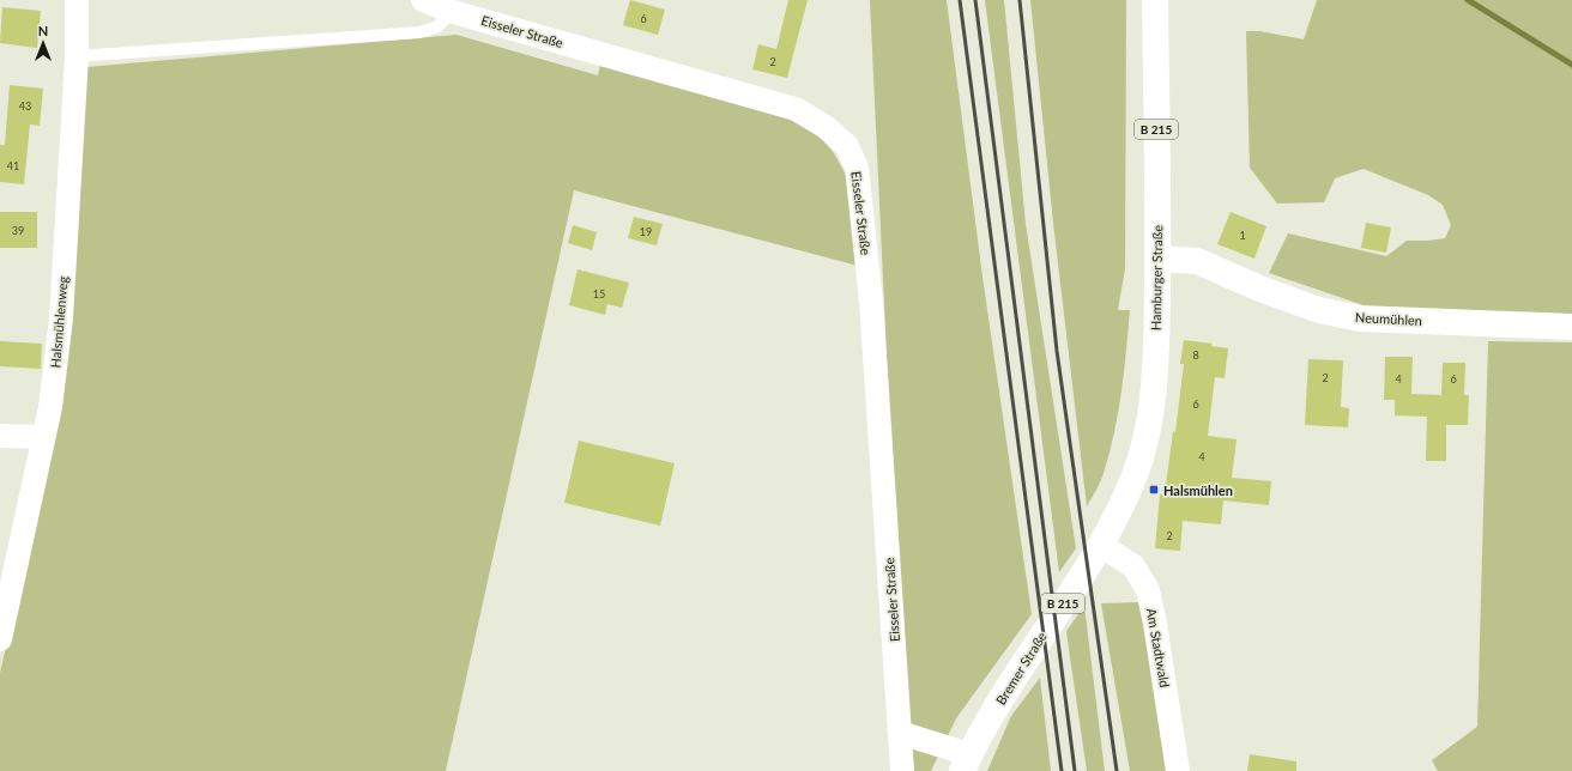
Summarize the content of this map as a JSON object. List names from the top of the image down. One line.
{"streets":{"main road":["B 215","Hamburger Straße","Neumühlen","Bremer Straße"],"street":["Eisseler Straße","Halsmühlenweg","Am Stadtwald"]},"crossings":[["Hamburger Straße","Neumühlen"],["Hamburger Straße","Am Stadtwald"],["Hamburger Straße","Bremer Straße"],["Am Stadtwald","Bremer Straße"]],"places":{"transit":["Halsmühlen"]},"house_numbers":["6","2","43","41","39","19","1","15","8","2","4","6","6","4","2"],"north":"top"}
